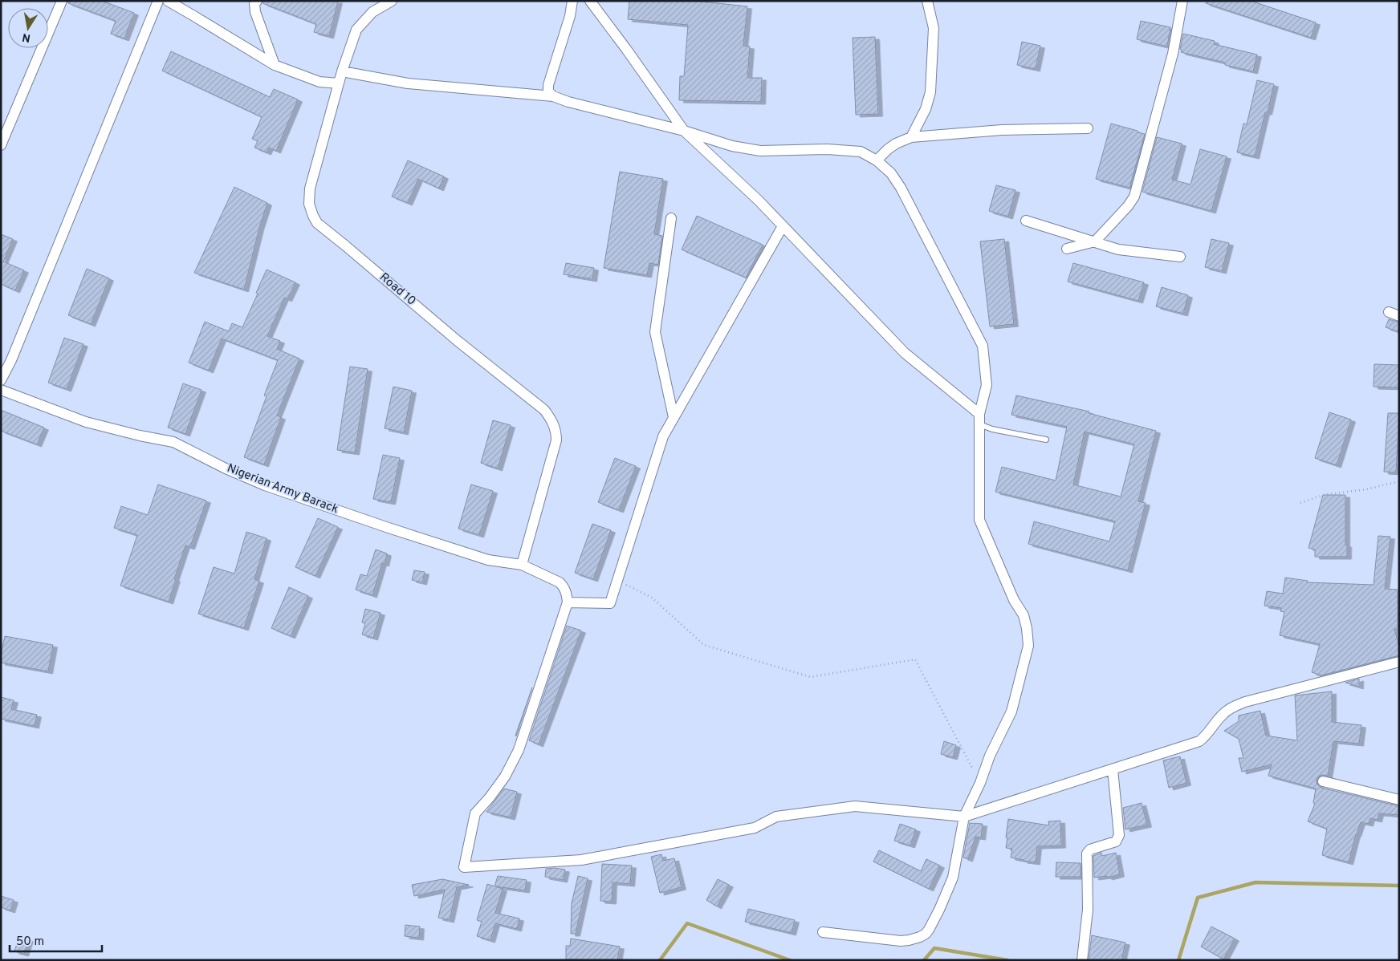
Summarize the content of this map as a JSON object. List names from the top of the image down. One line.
{"streets":{"street":["Road 10","Nigerian Army Barack"]},"crossings":[["Road 10","Nigerian Army Barack"]],"scale_bar":"50 m","north":"bottom"}
